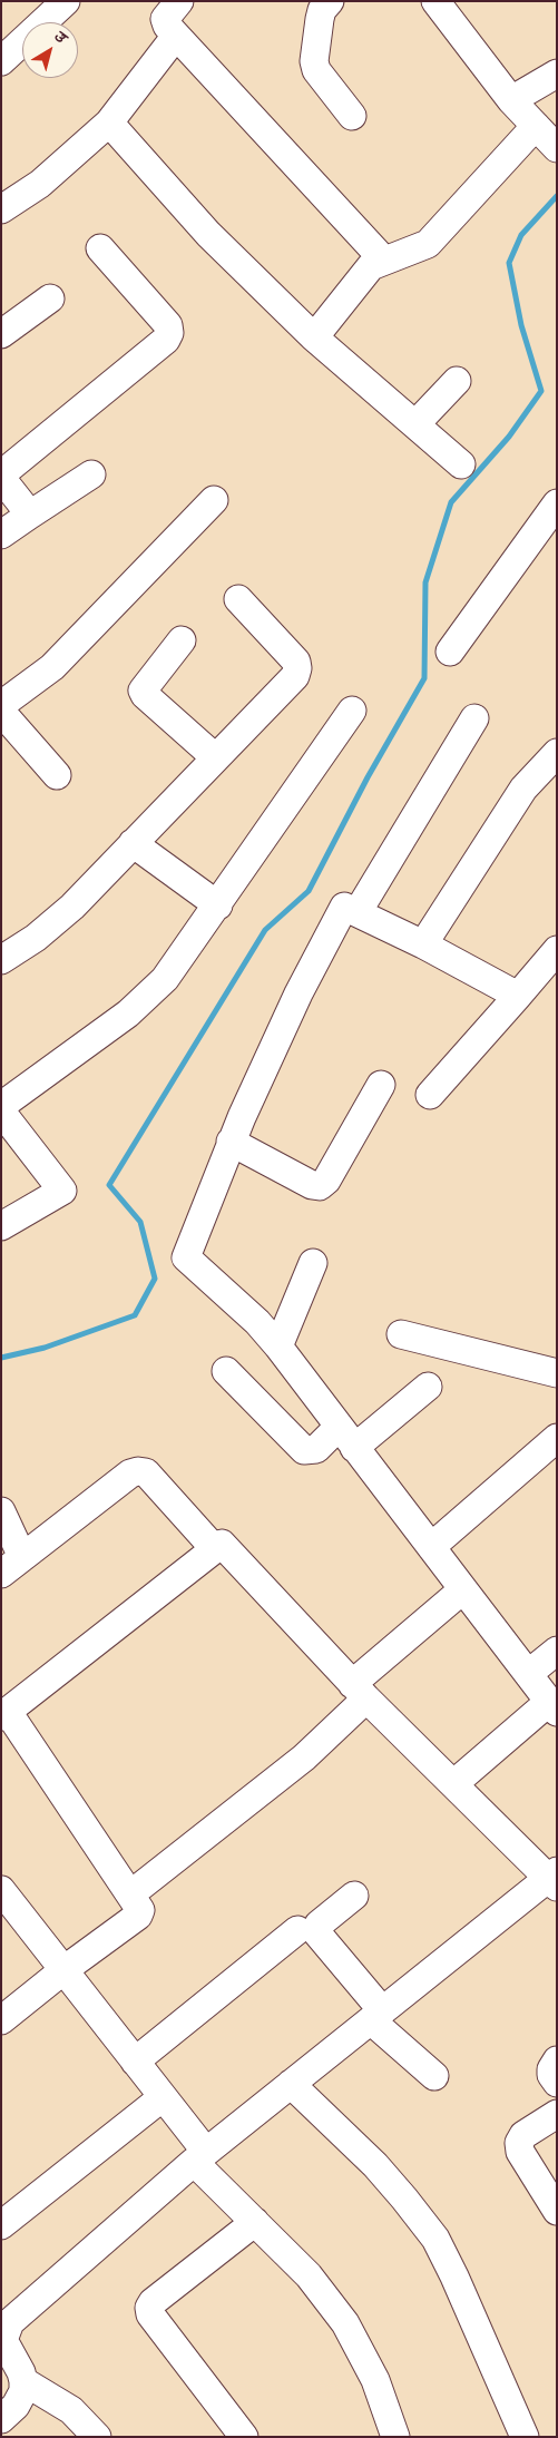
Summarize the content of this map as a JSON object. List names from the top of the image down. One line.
{"north":"top right"}
